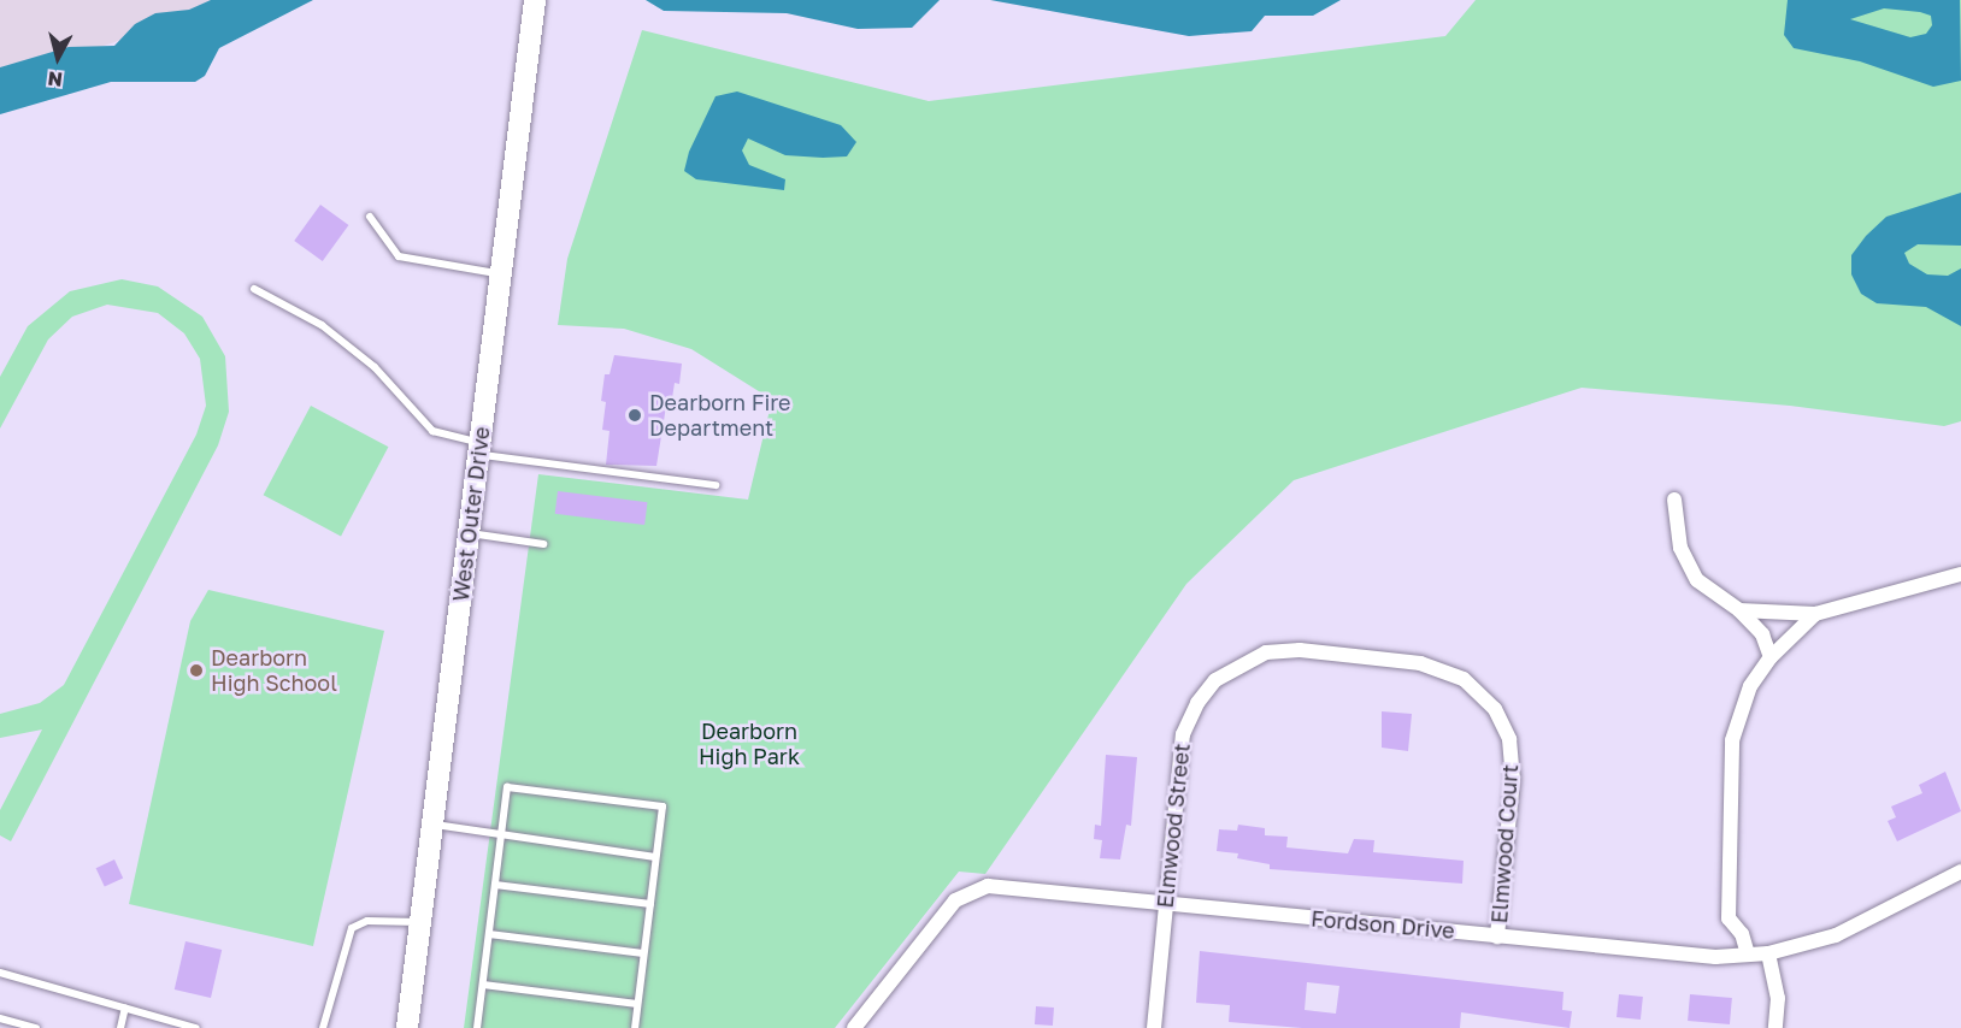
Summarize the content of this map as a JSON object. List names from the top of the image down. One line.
{"streets":{"main road":["West Outer Drive"],"street":["Elmwood Street","Elmwood Court","Fordson Drive"]},"crossings":[["Elmwood Street","Elmwood Court"],["Elmwood Street","Fordson Drive"],["Elmwood Court","Fordson Drive"]],"parks":["Dearborn High Park"],"places":["Dearborn Fire Department","Dearborn High School"],"north":"bottom"}
